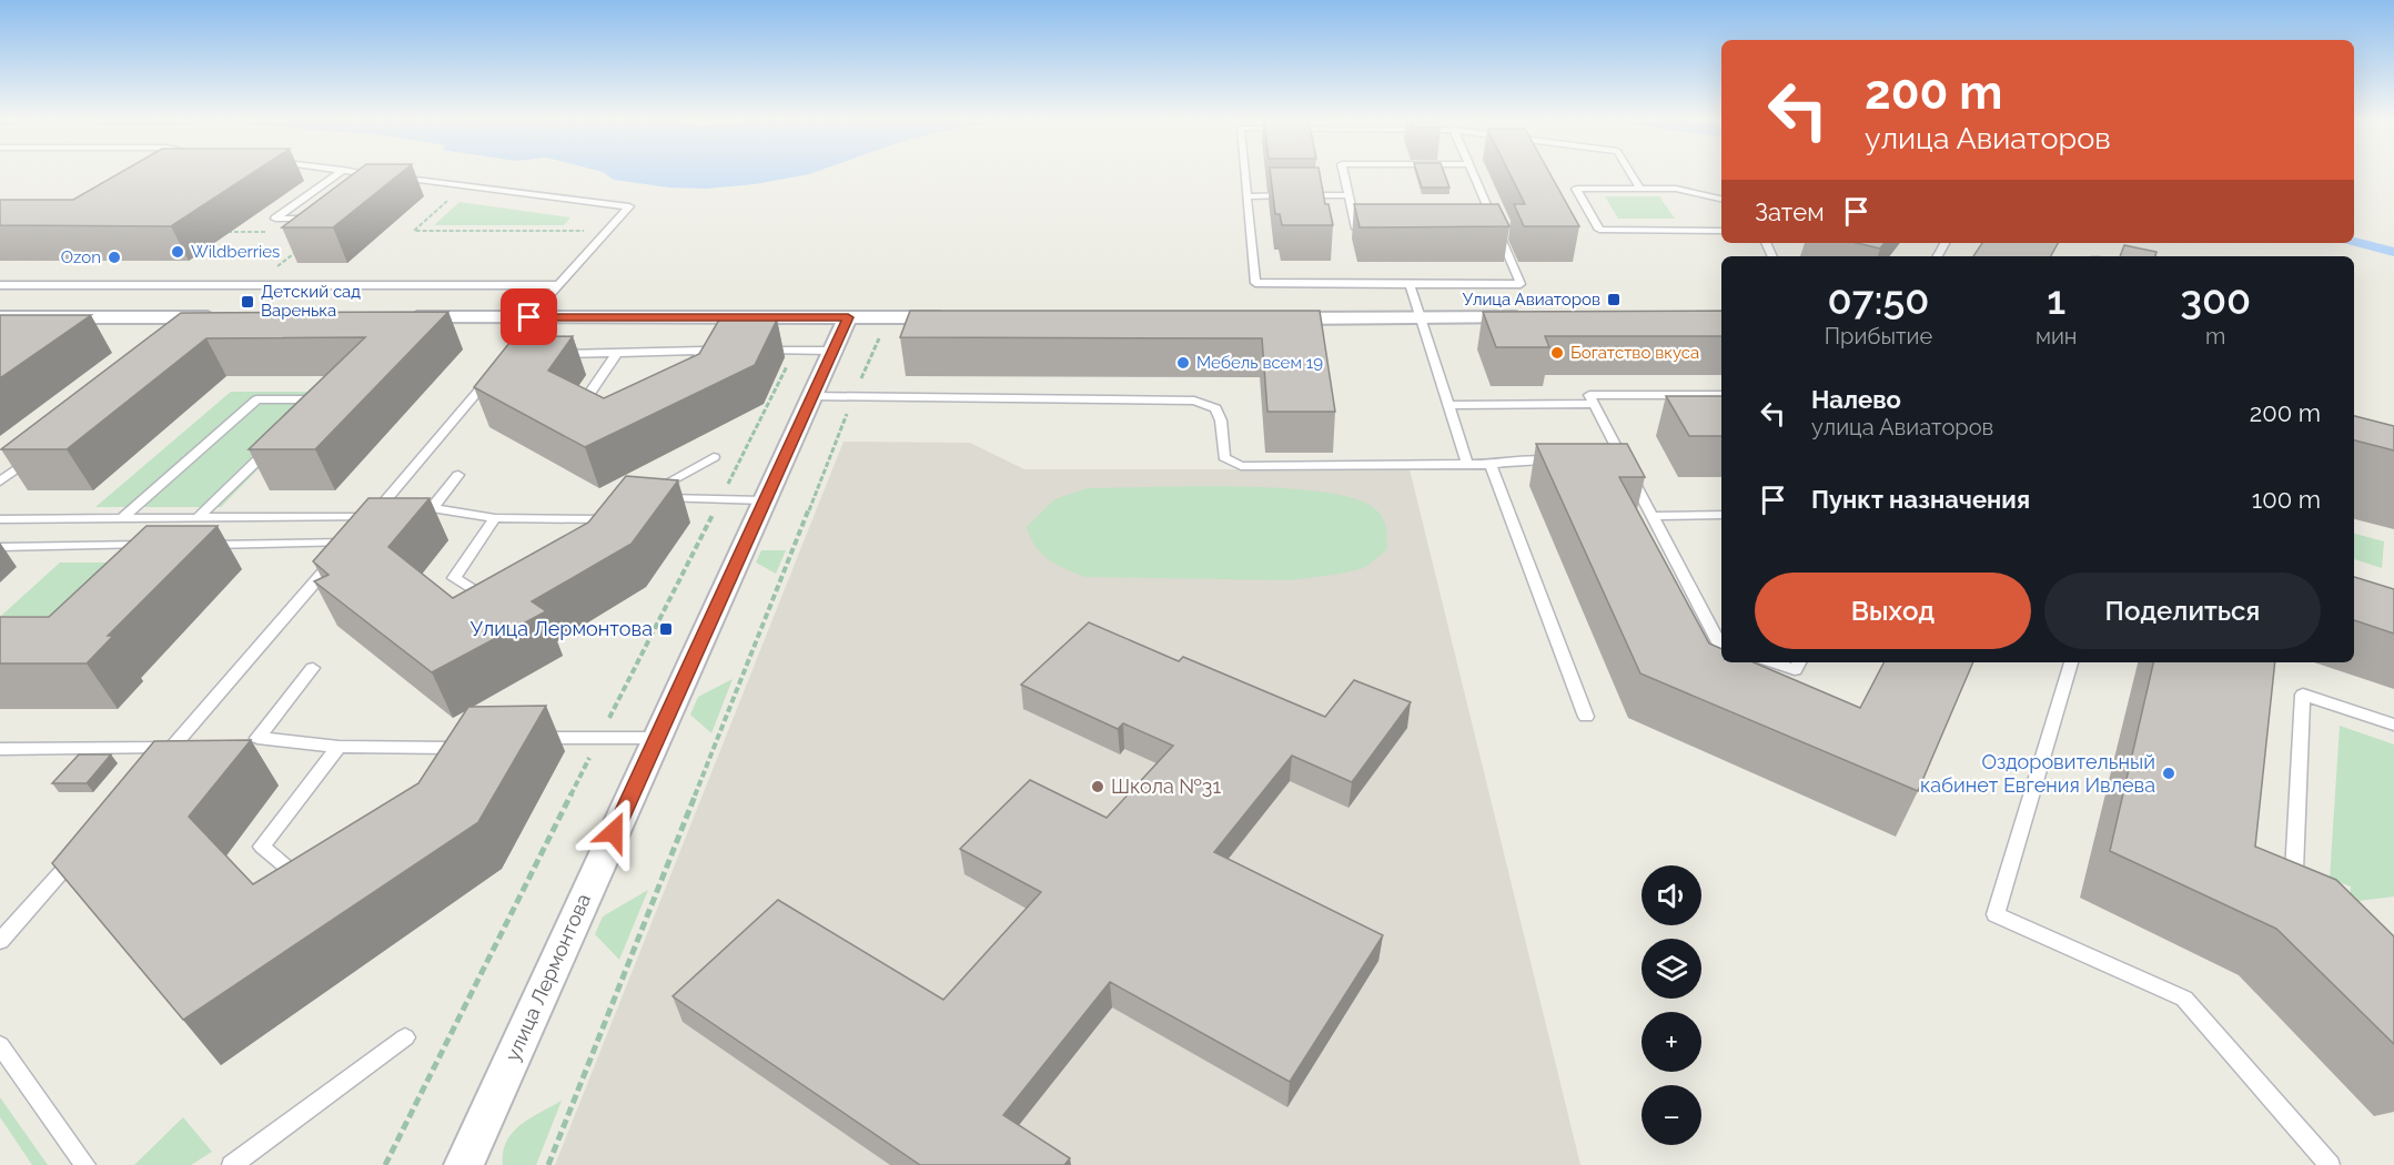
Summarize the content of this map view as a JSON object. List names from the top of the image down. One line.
{"streets":{"street":["улица Лермонтова"]},"places":{"other":["Wildberries","Ozon","Богатство вкуса","Мебель всем 19","Оздоровительный кабинет Евгения Ивлева","Школа №31"],"transit":["Улица Авиаторов","Детский сад Варенька","Улица Лермонтова"]},"page":{"turn":["200 m","улица Авиаторов"],"then":"Затем","eta":["07:50","Прибытие","1","мин","300","m"],"list":[{"name":"Налево","note":"улица Авиаторов","value":"200 m"},{"name":"Пункт назначения","value":"100 m"}],"buttons":["Выход","Поделиться"],"map_buttons":["+","−"]}}
